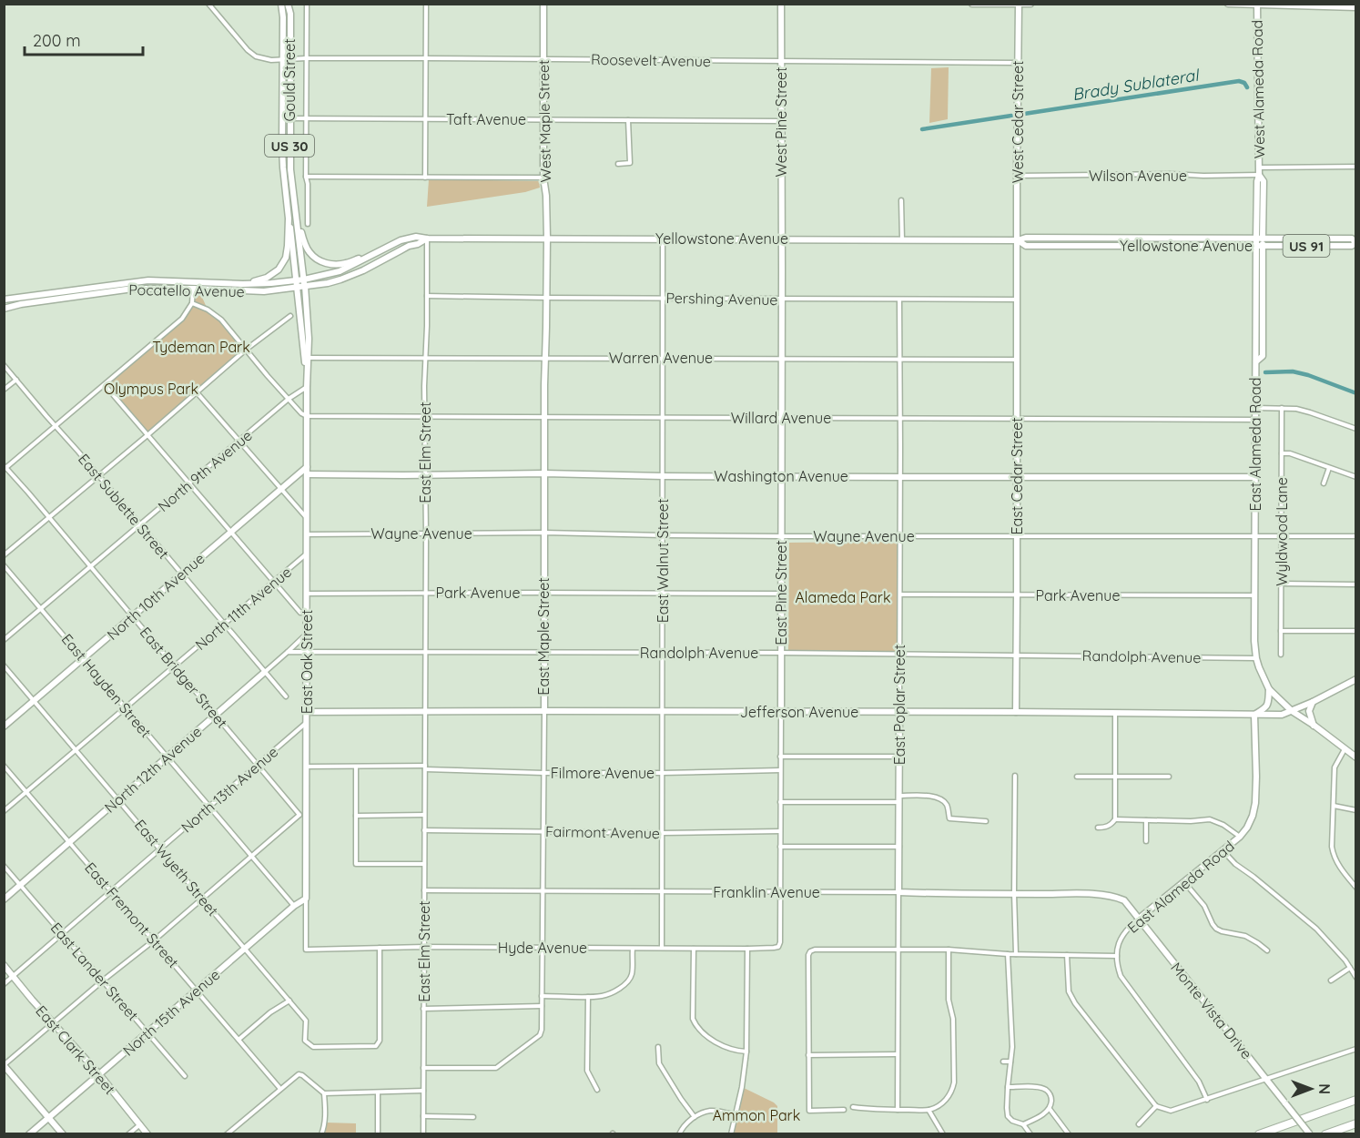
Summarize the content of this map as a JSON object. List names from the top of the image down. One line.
{"streets":{"street":["Roosevelt Avenue","Gould Street","West Alameda Road","Taft Avenue","West Maple Street","West Pine Street","West Cedar Street","US 30","Wilson Avenue","Yellowstone Avenue","US 91","Pocatello Avenue","Pershing Avenue","Warren Avenue","Willard Avenue","East Alameda Road","East Elm Street","North 9th Avenue","Washington Avenue","East Cedar Street","East Sublette Street","Wyldwood Lane","Wayne Avenue","East Walnut Street","Park Avenue","East Pine Street","North 10th Avenue","North 11th Avenue","East Maple Street","Randolph Avenue","East Oak Street","East Bridger Street","East Hayden Street","East Poplar Street","Jefferson Avenue","North 12th Avenue","Filmore Avenue","North 13th Avenue","Fairmont Avenue","East Wyeth Street","Franklin Avenue","East Fremont Street","Hyde Avenue","East Lander Street","Monte Vista Drive","North 15th Avenue","East Clark Street"]},"crossings":[["Roosevelt Avenue","Gould Street"],["Roosevelt Avenue","West Maple Street"],["Roosevelt Avenue","West Pine Street"],["Roosevelt Avenue","West Cedar Street"],["Gould Street","Taft Avenue"],["Gould Street","US 30"],["Gould Street","Yellowstone Avenue"],["Gould Street","Pocatello Avenue"],["Gould Street","East Oak Street"],["West Alameda Road","Wilson Avenue"],["West Alameda Road","Yellowstone Avenue"],["West Alameda Road","East Alameda Road"],["Taft Avenue","West Maple Street"],["Taft Avenue","West Pine Street"],["West Maple Street","Yellowstone Avenue"],["West Maple Street","East Maple Street"],["West Pine Street","Yellowstone Avenue"],["West Pine Street","East Pine Street"],["West Cedar Street","Wilson Avenue"],["West Cedar Street","Yellowstone Avenue"],["West Cedar Street","East Cedar Street"],["US 30","Pocatello Avenue"],["Yellowstone Avenue","Pocatello Avenue"],["Yellowstone Avenue","East Alameda Road"],["Yellowstone Avenue","East Elm Street"],["Yellowstone Avenue","East Cedar Street"],["Yellowstone Avenue","East Walnut Street"],["Yellowstone Avenue","East Pine Street"],["Yellowstone Avenue","East Maple Street"],["Yellowstone Avenue","East Oak Street"],["Pocatello Avenue","East Oak Street"],["Pershing Avenue","East Elm Street"],["Pershing Avenue","East Cedar Street"],["Pershing Avenue","East Walnut Street"],["Pershing Avenue","East Pine Street"],["Pershing Avenue","East Maple Street"],["Pershing Avenue","East Poplar Street"],["Warren Avenue","East Elm Street"],["Warren Avenue","East Cedar Street"],["Warren Avenue","East Walnut Street"],["Warren Avenue","East Pine Street"],["Warren Avenue","East Maple Street"],["Warren Avenue","East Oak Street"],["Warren Avenue","East Poplar Street"],["Willard Avenue","East Alameda Road"],["Willard Avenue","East Elm Street"],["Willard Avenue","East Cedar Street"],["Willard Avenue","East Walnut Street"],["Willard Avenue","East Pine Street"],["Willard Avenue","East Maple Street"],["Willard Avenue","East Oak Street"],["Willard Avenue","East Poplar Street"],["East Alameda Road","Washington Avenue"],["East Alameda Road","Wayne Avenue"],["East Alameda Road","Park Avenue"],["East Alameda Road","Randolph Avenue"],["East Alameda Road","Jefferson Avenue"],["East Alameda Road","Monte Vista Drive"],["East Elm Street","Washington Avenue"],["East Elm Street","Wayne Avenue"],["East Elm Street","Park Avenue"],["East Elm Street","East Maple Street"],["East Elm Street","Randolph Avenue"],["East Elm Street","Jefferson Avenue"],["East Elm Street","Filmore Avenue"],["East Elm Street","Fairmont Avenue"],["East Elm Street","Franklin Avenue"],["East Elm Street","Hyde Avenue"],["North 9th Avenue","East Sublette Street"],["North 9th Avenue","East Oak Street"],["North 9th Avenue","East Bridger Street"],["North 9th Avenue","East Hayden Street"],["Washington Avenue","East Cedar Street"],["Washington Avenue","East Walnut Street"],["Washington Avenue","East Pine Street"],["Washington Avenue","East Maple Street"],["Washington Avenue","East Oak Street"],["Washington Avenue","East Poplar Street"],["East Cedar Street","Wayne Avenue"],["East Cedar Street","Park Avenue"],["East Cedar Street","Randolph Avenue"],["East Cedar Street","Jefferson Avenue"],["East Sublette Street","North 10th Avenue"],["East Sublette Street","North 11th Avenue"],["East Sublette Street","North 12th Avenue"],["Wyldwood Lane","Wayne Avenue"],["Wayne Avenue","East Walnut Street"],["Wayne Avenue","East Pine Street"],["Wayne Avenue","East Maple Street"],["Wayne Avenue","East Oak Street"],["Wayne Avenue","East Poplar Street"],["East Walnut Street","Park Avenue"],["East Walnut Street","Randolph Avenue"],["East Walnut Street","Jefferson Avenue"],["East Walnut Street","Filmore Avenue"],["East Walnut Street","Fairmont Avenue"],["East Walnut Street","Franklin Avenue"],["East Walnut Street","Hyde Avenue"],["Park Avenue","East Pine Street"],["Park Avenue","East Maple Street"],["Park Avenue","East Oak Street"],["Park Avenue","East Poplar Street"],["East Pine Street","Randolph Avenue"],["East Pine Street","Jefferson Avenue"],["East Pine Street","Filmore Avenue"],["East Pine Street","Fairmont Avenue"],["East Pine Street","Franklin Avenue"],["East Pine Street","Hyde Avenue"],["North 10th Avenue","East Oak Street"],["North 10th Avenue","East Bridger Street"],["North 10th Avenue","East Hayden Street"],["North 10th Avenue","East Wyeth Street"],["North 11th Avenue","East Oak Street"],["North 11th Avenue","East Bridger Street"],["North 11th Avenue","East Hayden Street"],["North 11th Avenue","East Wyeth Street"],["North 11th Avenue","East Fremont Street"],["East Maple Street","Randolph Avenue"],["East Maple Street","Jefferson Avenue"],["East Maple Street","Filmore Avenue"],["East Maple Street","Fairmont Avenue"],["East Maple Street","Franklin Avenue"],["East Maple Street","Hyde Avenue"],["Randolph Avenue","East Oak Street"],["Randolph Avenue","East Poplar Street"],["East Oak Street","East Bridger Street"],["East Oak Street","Jefferson Avenue"],["East Oak Street","North 12th Avenue"],["East Oak Street","Filmore Avenue"],["East Oak Street","North 13th Avenue"],["East Oak Street","Hyde Avenue"],["East Oak Street","North 15th Avenue"],["East Bridger Street","North 12th Avenue"],["East Bridger Street","North 13th Avenue"],["East Hayden Street","North 12th Avenue"],["East Hayden Street","North 13th Avenue"],["East Hayden Street","North 15th Avenue"],["East Poplar Street","Jefferson Avenue"],["East Poplar Street","Franklin Avenue"],["North 12th Avenue","East Wyeth Street"],["North 12th Avenue","East Fremont Street"],["North 12th Avenue","East Lander Street"],["North 13th Avenue","East Wyeth Street"],["North 13th Avenue","East Fremont Street"],["North 13th Avenue","East Lander Street"],["North 13th Avenue","East Clark Street"],["East Wyeth Street","Hyde Avenue"],["East Wyeth Street","North 15th Avenue"],["Franklin Avenue","Monte Vista Drive"],["East Fremont Street","North 15th Avenue"],["East Lander Street","North 15th Avenue"],["North 15th Avenue","East Clark Street"]],"water":["Brady Sublateral"],"parks":["Tydeman Park","Olympus Park","Alameda Park","Ammon Park"],"scale_bar":"200 m","north":"right"}
